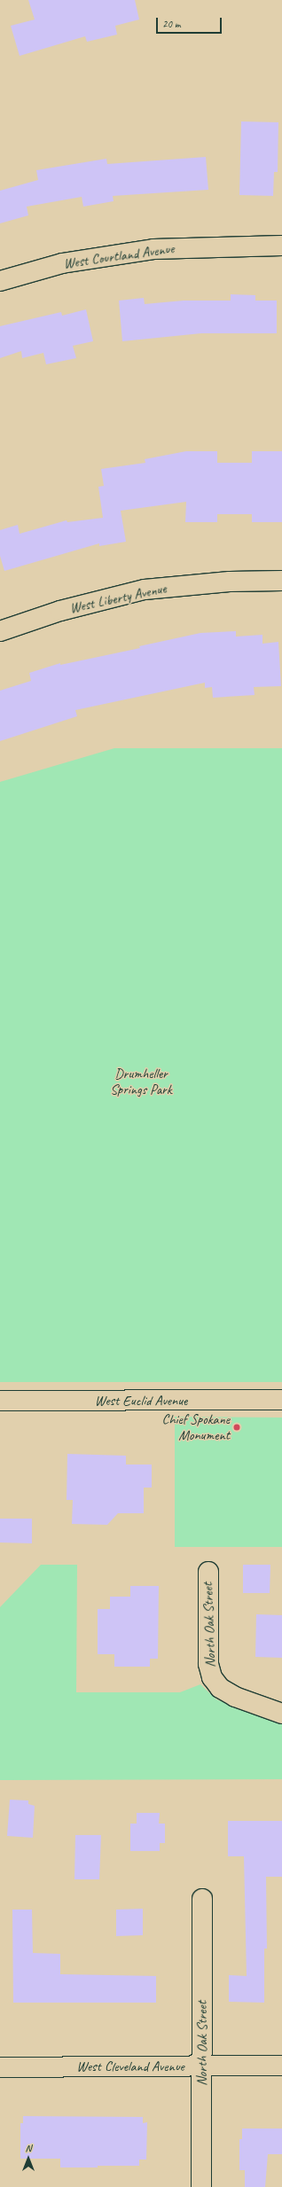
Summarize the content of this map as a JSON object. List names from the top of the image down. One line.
{"streets":{"street":["West Courtland Avenue","West Liberty Avenue","West Euclid Avenue","North Oak Street","West Cleveland Avenue"]},"crossings":[["North Oak Street","West Cleveland Avenue"]],"parks":["Drumheller Springs Park"],"places":["Chief Spokane Monument"],"scale_bar":"20 m","north":"top"}
